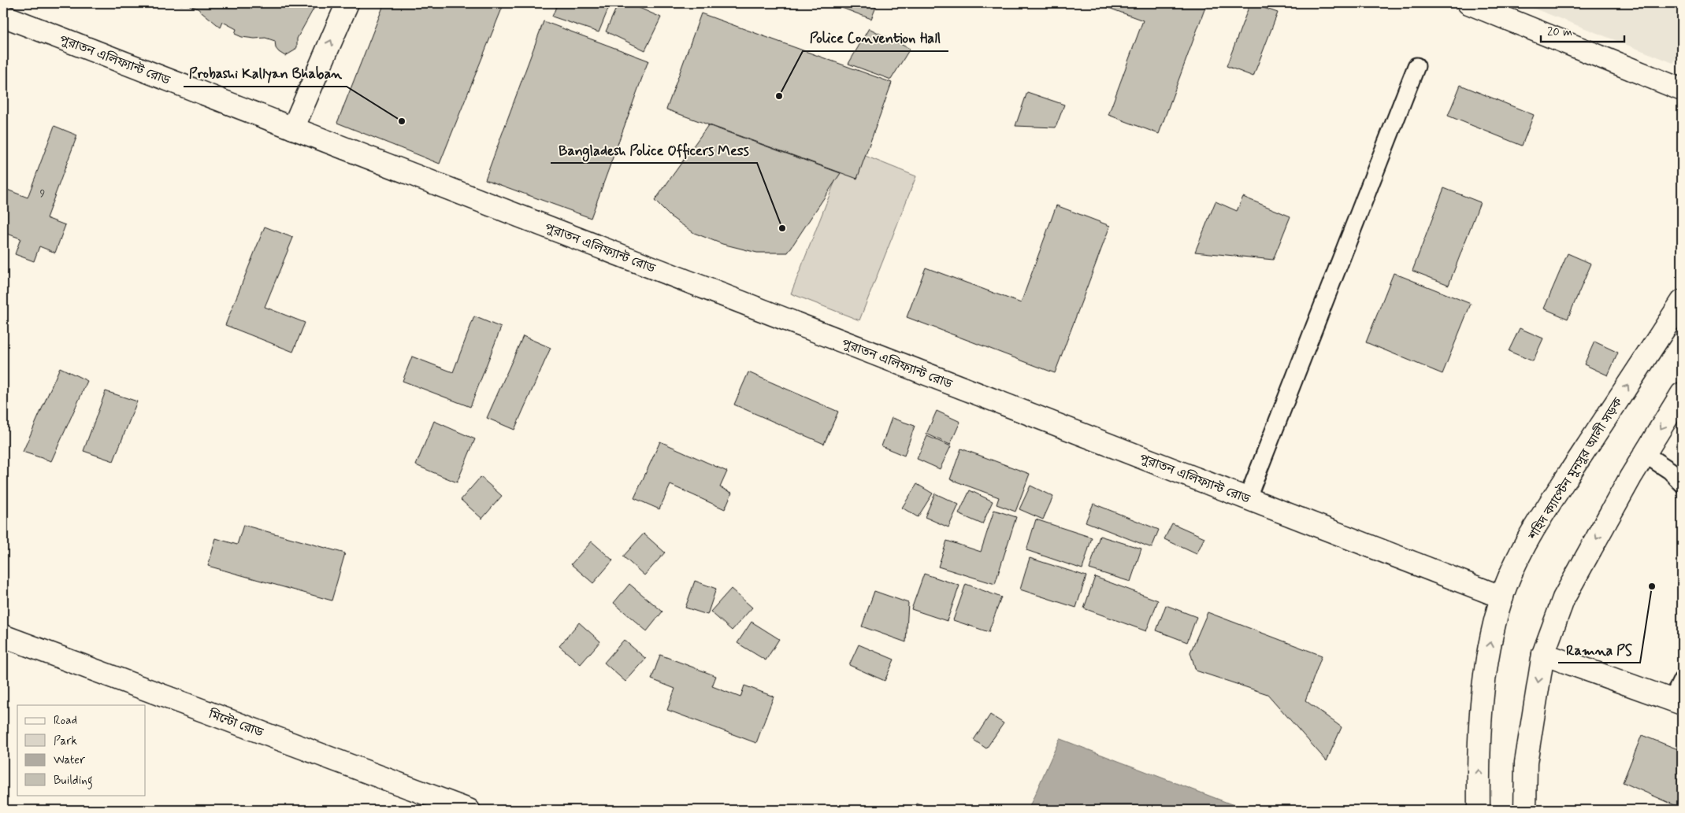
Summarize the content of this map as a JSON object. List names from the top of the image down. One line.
{"streets":{"street":["পুরাতন এলিফ্যান্ট রোড","শহিদ ক্যাপ্টেন মুনসুর আলী সড়ক","মিন্টো রোড"]},"crossings":[["পুরাতন এলিফ্যান্ট রোড","শহিদ ক্যাপ্টেন মুনসুর আলী সড়ক"]],"places":["Police Convention Hall","Probashi Kallyan Bhaban","Bangladesh Police Officers Mess","Ramna PS"],"house_numbers":["9"],"legend":["Road","Park","Water","Building"],"scale_bar":"20 m"}
